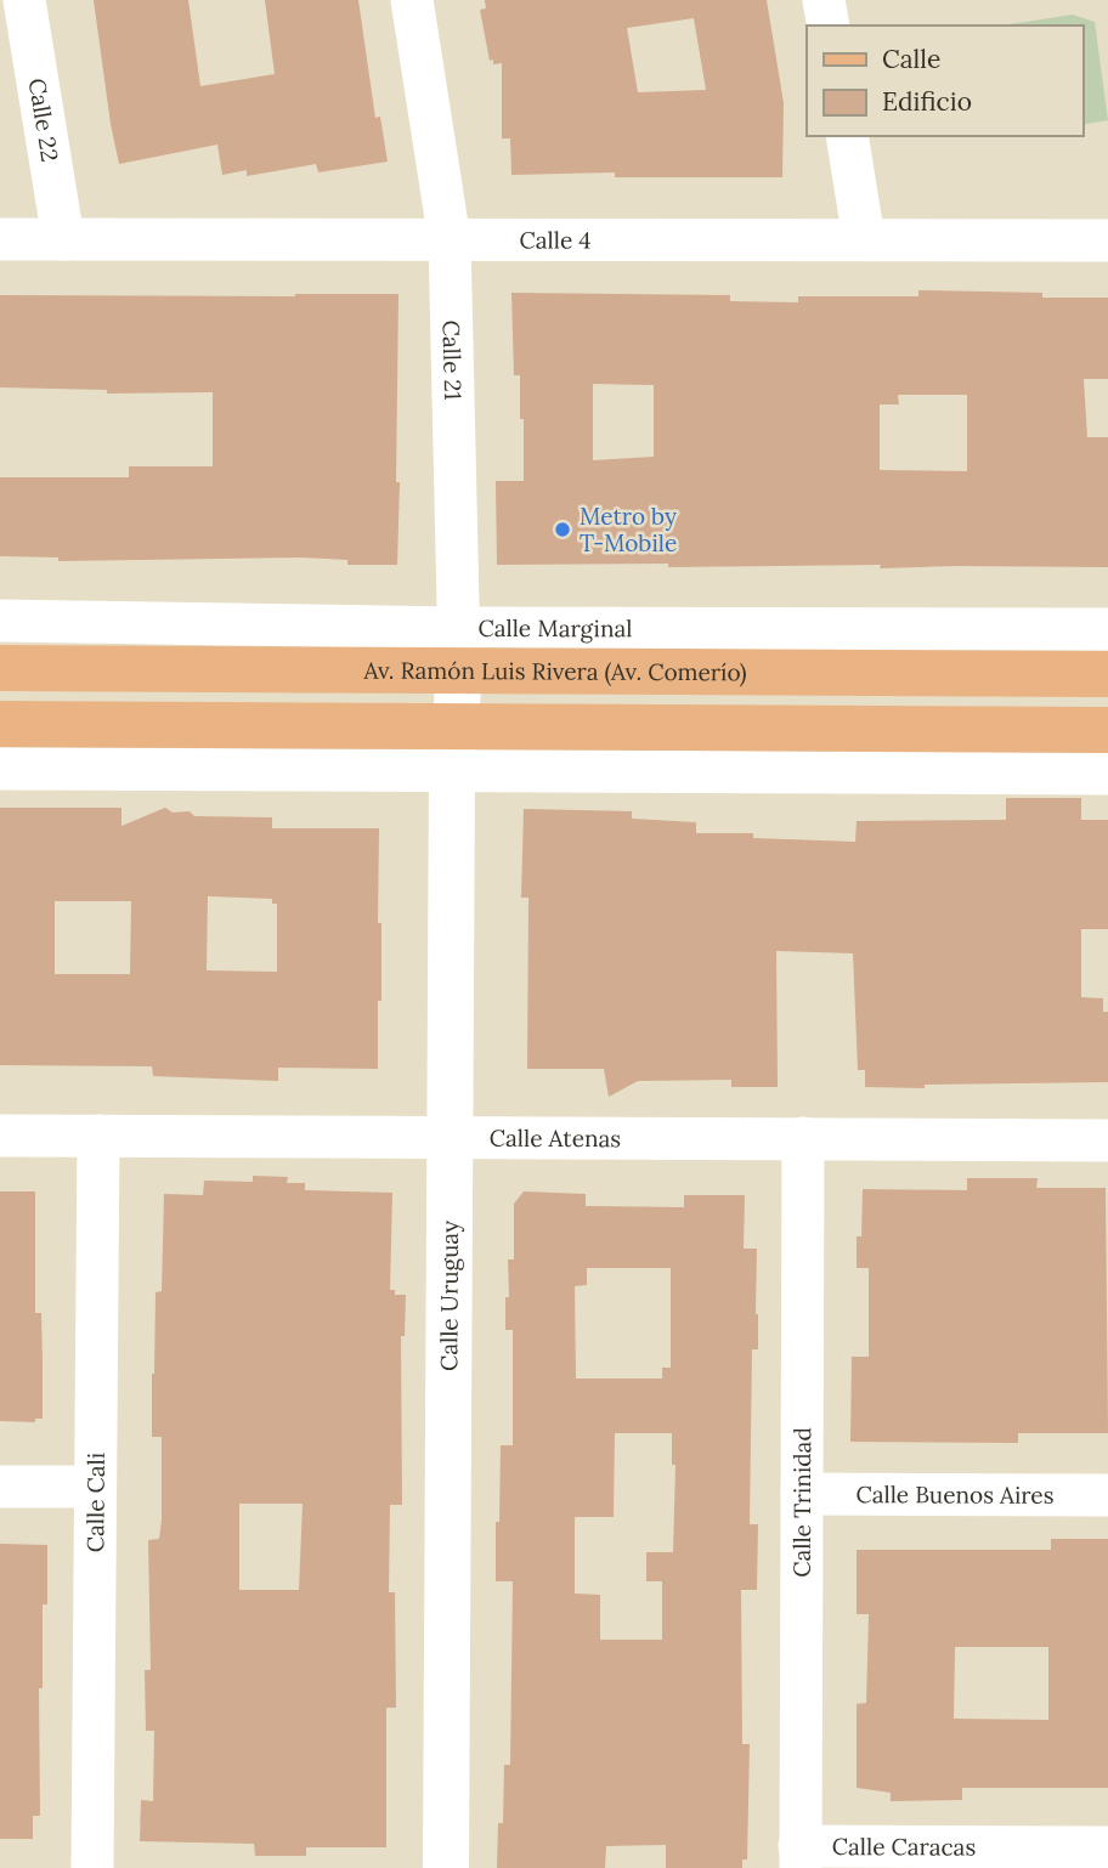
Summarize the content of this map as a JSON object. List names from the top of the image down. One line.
{"streets":{"main road":["Av. Ramón Luis Rivera (Av. Comerío)"],"street":["Calle 22","Calle 4","Calle 21","Calle Marginal","Calle Atenas","Calle Uruguay","Calle Buenos Aires","Calle Cali","Calle Trinidad","Calle Caracas"]},"crossings":[["Calle 22","Calle 4"],["Calle 4","Calle 21"],["Calle 21","Calle Marginal"],["Calle 21","Av. Ramón Luis Rivera (Av. Comerío)"],["Calle 21","Calle Uruguay"],["Calle Marginal","Av. Ramón Luis Rivera (Av. Comerío)"],["Calle Atenas","Calle Uruguay"],["Calle Atenas","Calle Cali"],["Calle Atenas","Calle Trinidad"],["Calle Buenos Aires","Calle Trinidad"],["Calle Trinidad","Calle Caracas"]],"places":["Metro by T-Mobile"],"legend":["Calle","Edificio"]}
